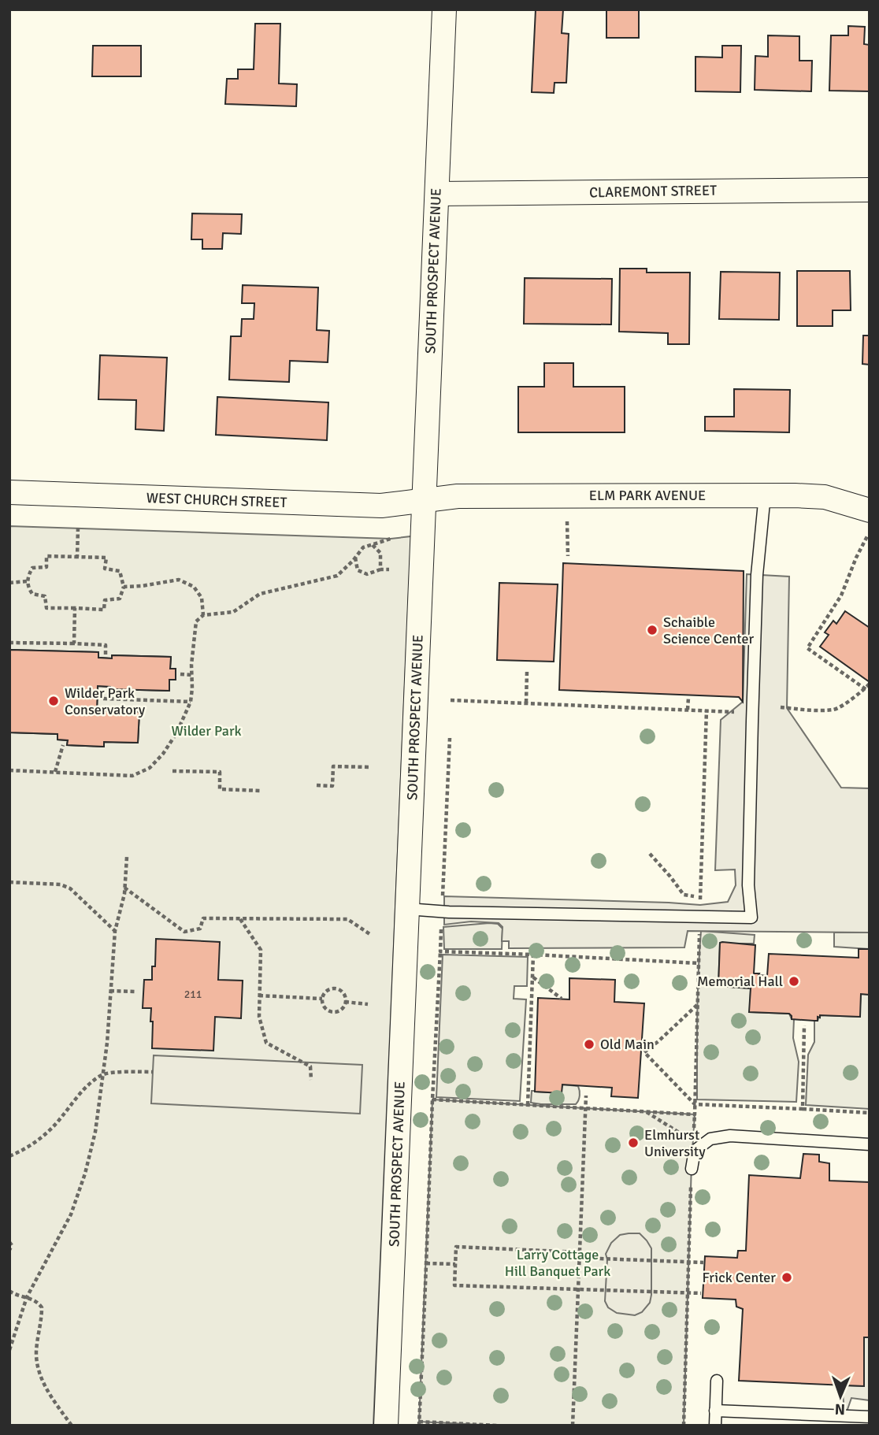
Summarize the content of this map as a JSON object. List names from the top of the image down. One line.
{"streets":{"street":["CLAREMONT STREET","SOUTH PROSPECT AVENUE","ELM PARK AVENUE","WEST CHURCH STREET"]},"crossings":[["CLAREMONT STREET","SOUTH PROSPECT AVENUE"],["SOUTH PROSPECT AVENUE","ELM PARK AVENUE"],["SOUTH PROSPECT AVENUE","WEST CHURCH STREET"],["ELM PARK AVENUE","WEST CHURCH STREET"]],"parks":["Wilder Park","Larry Cottage Hill Banquet Park"],"places":["Schaible Science Center","Wilder Park Conservatory","Memorial Hall","Old Main","Elmhurst University","Frick Center"],"house_numbers":["211"],"north":"bottom"}
